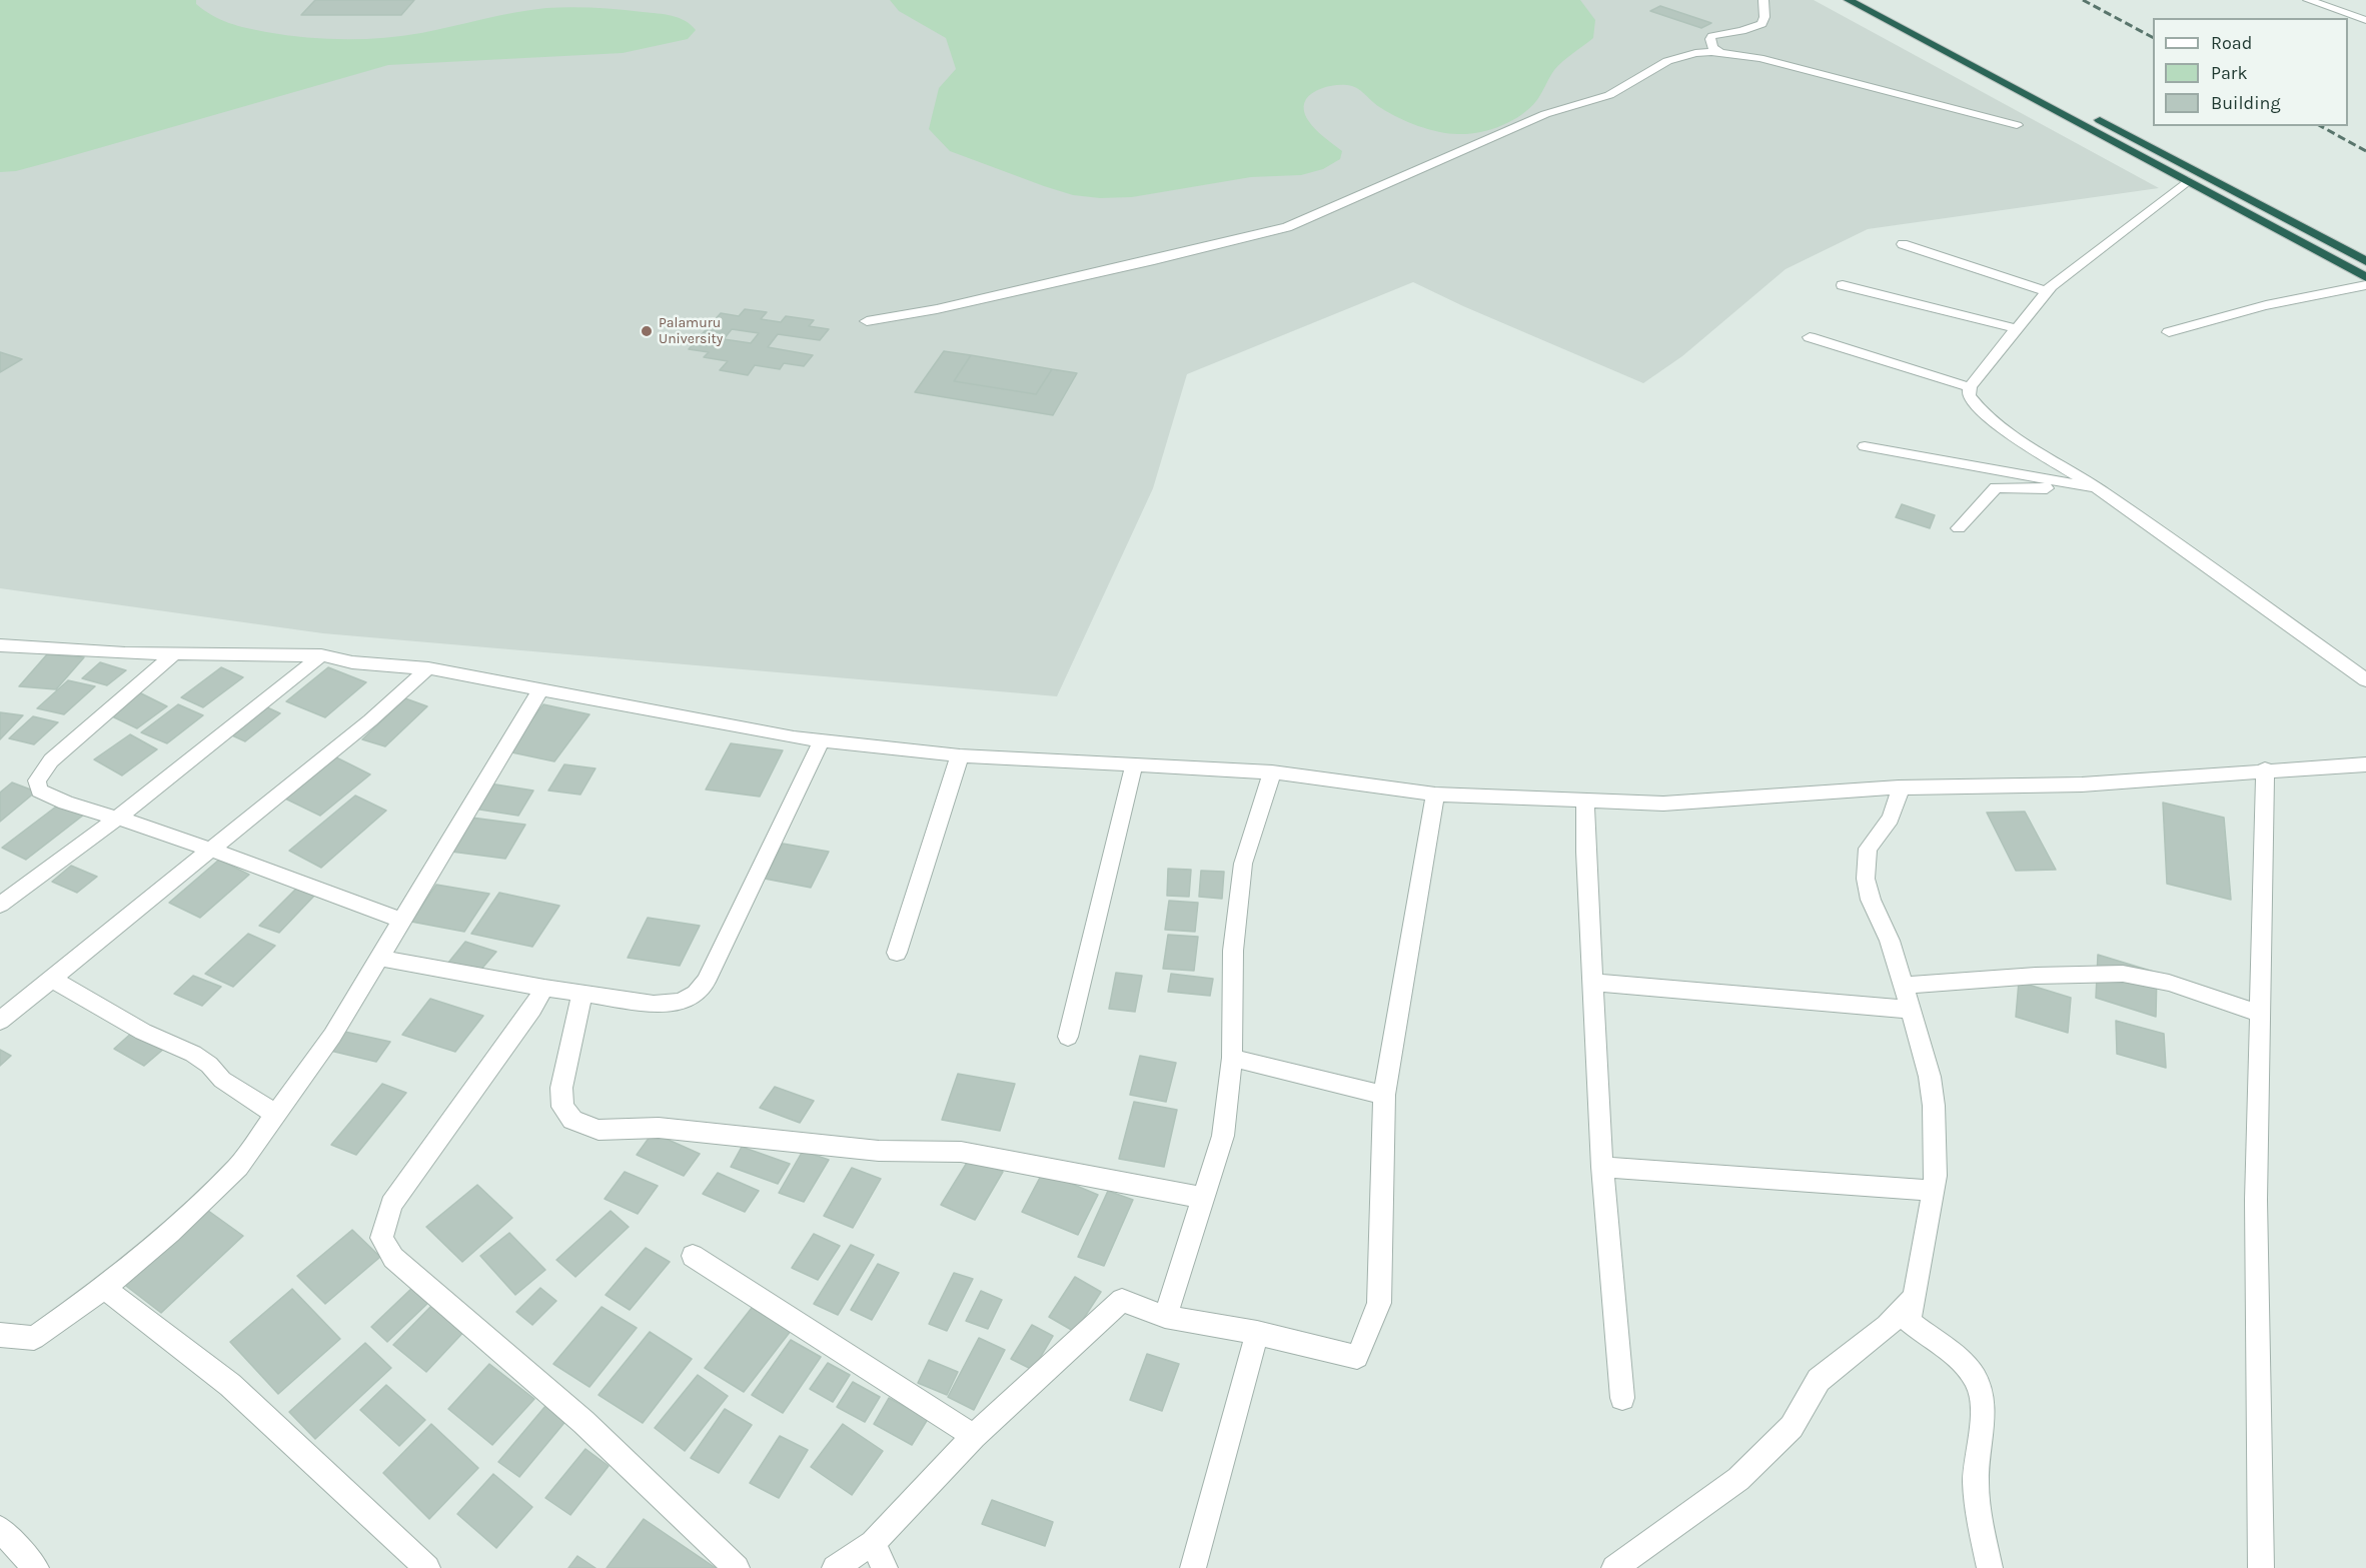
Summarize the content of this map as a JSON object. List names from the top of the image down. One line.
{"places":["Palamuru University"],"legend":["Road","Park","Building"]}
